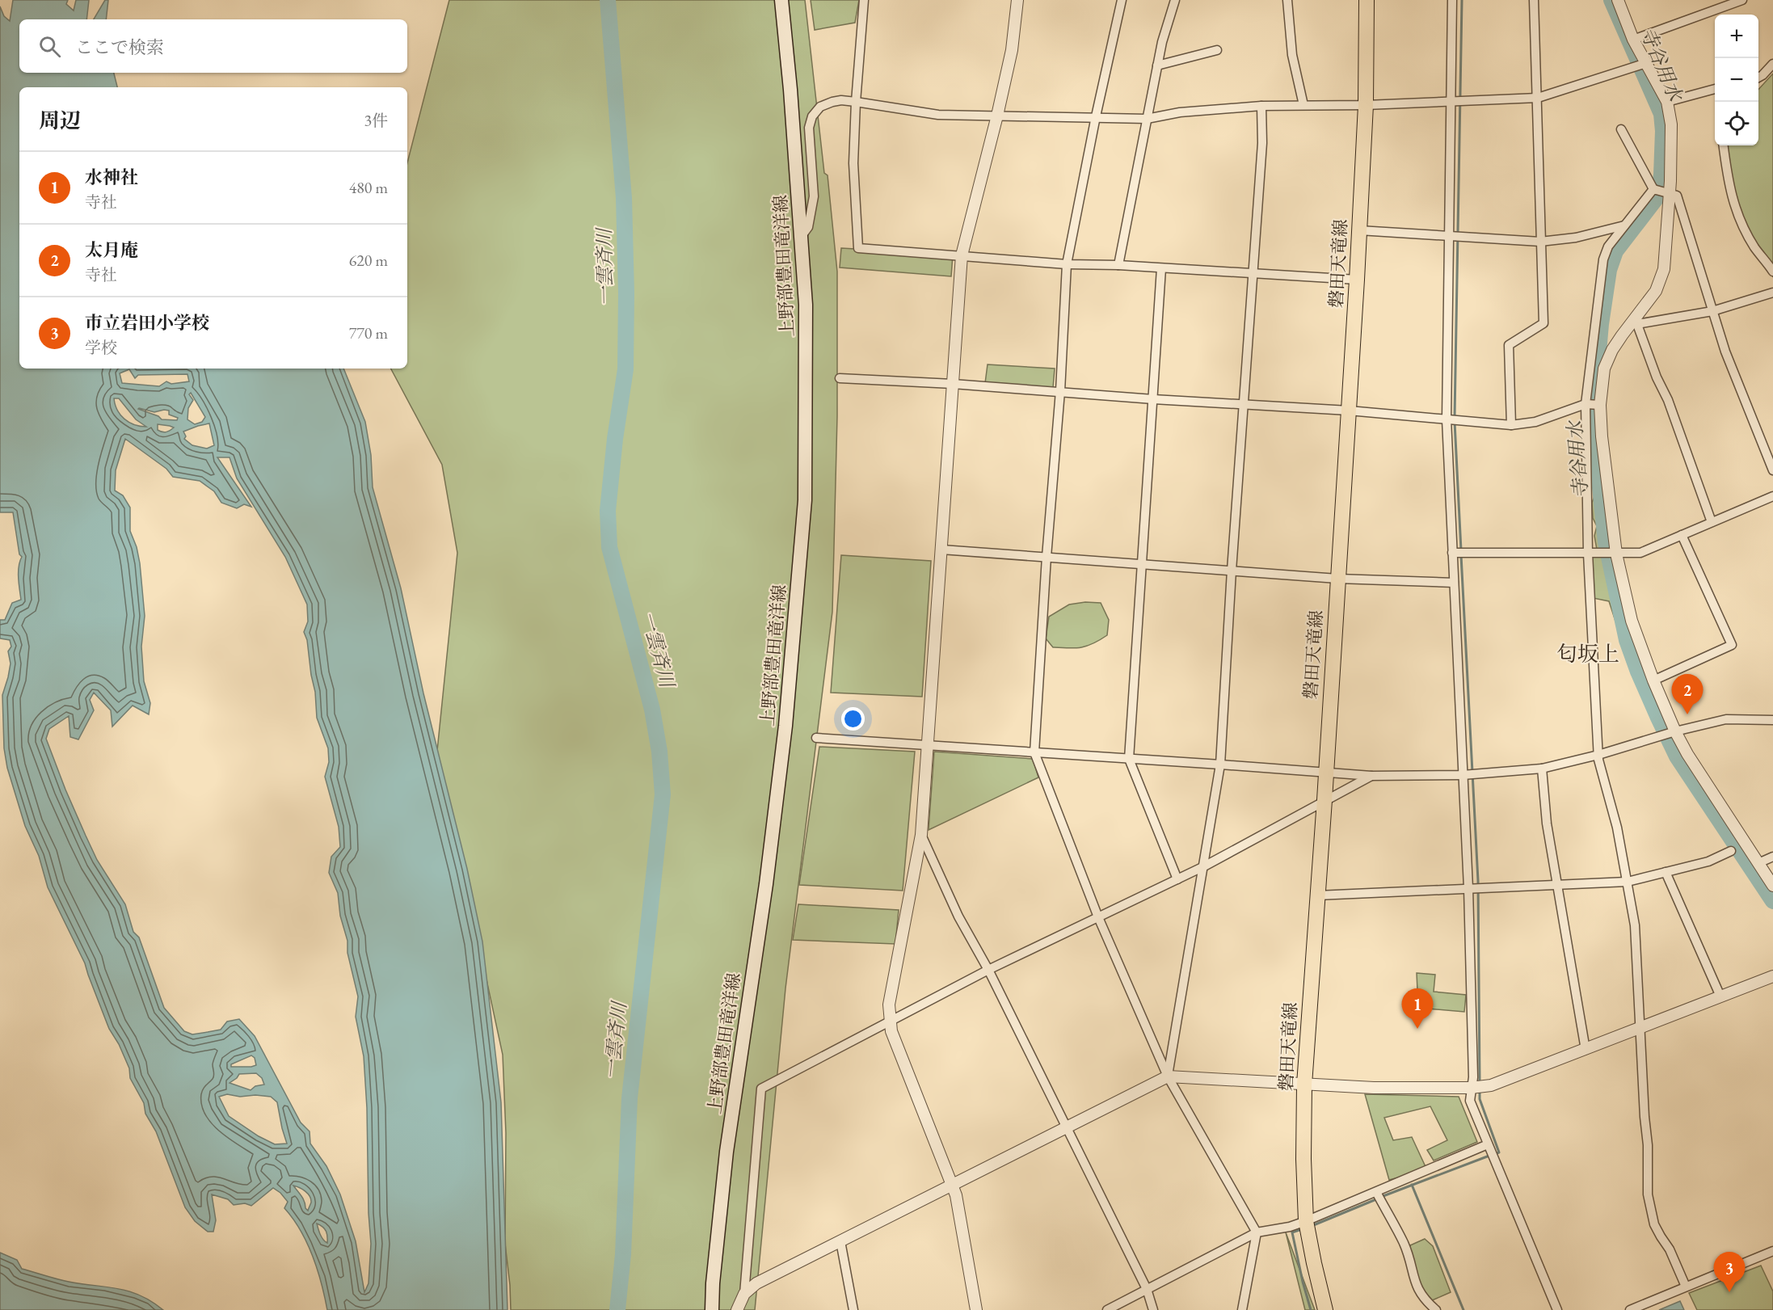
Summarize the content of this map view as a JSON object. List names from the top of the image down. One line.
{"streets":{"main road":["磐田天竜線","上野部豊田竜洋線"]},"districts":["匂坂上"],"water":["寺谷用水","一雲斉川"],"page":{"map_buttons":["+","−"],"search":"ここで検索","heading":["周辺","3件"],"list":[{"mark":"1","name":"水神社","note":"寺社","value":"480 m"},{"mark":"2","name":"太月庵","note":"寺社","value":"620 m"},{"mark":"3","name":"市立岩田小学校","note":"学校","value":"770 m"}],"pins":["2","1","3"]}}
